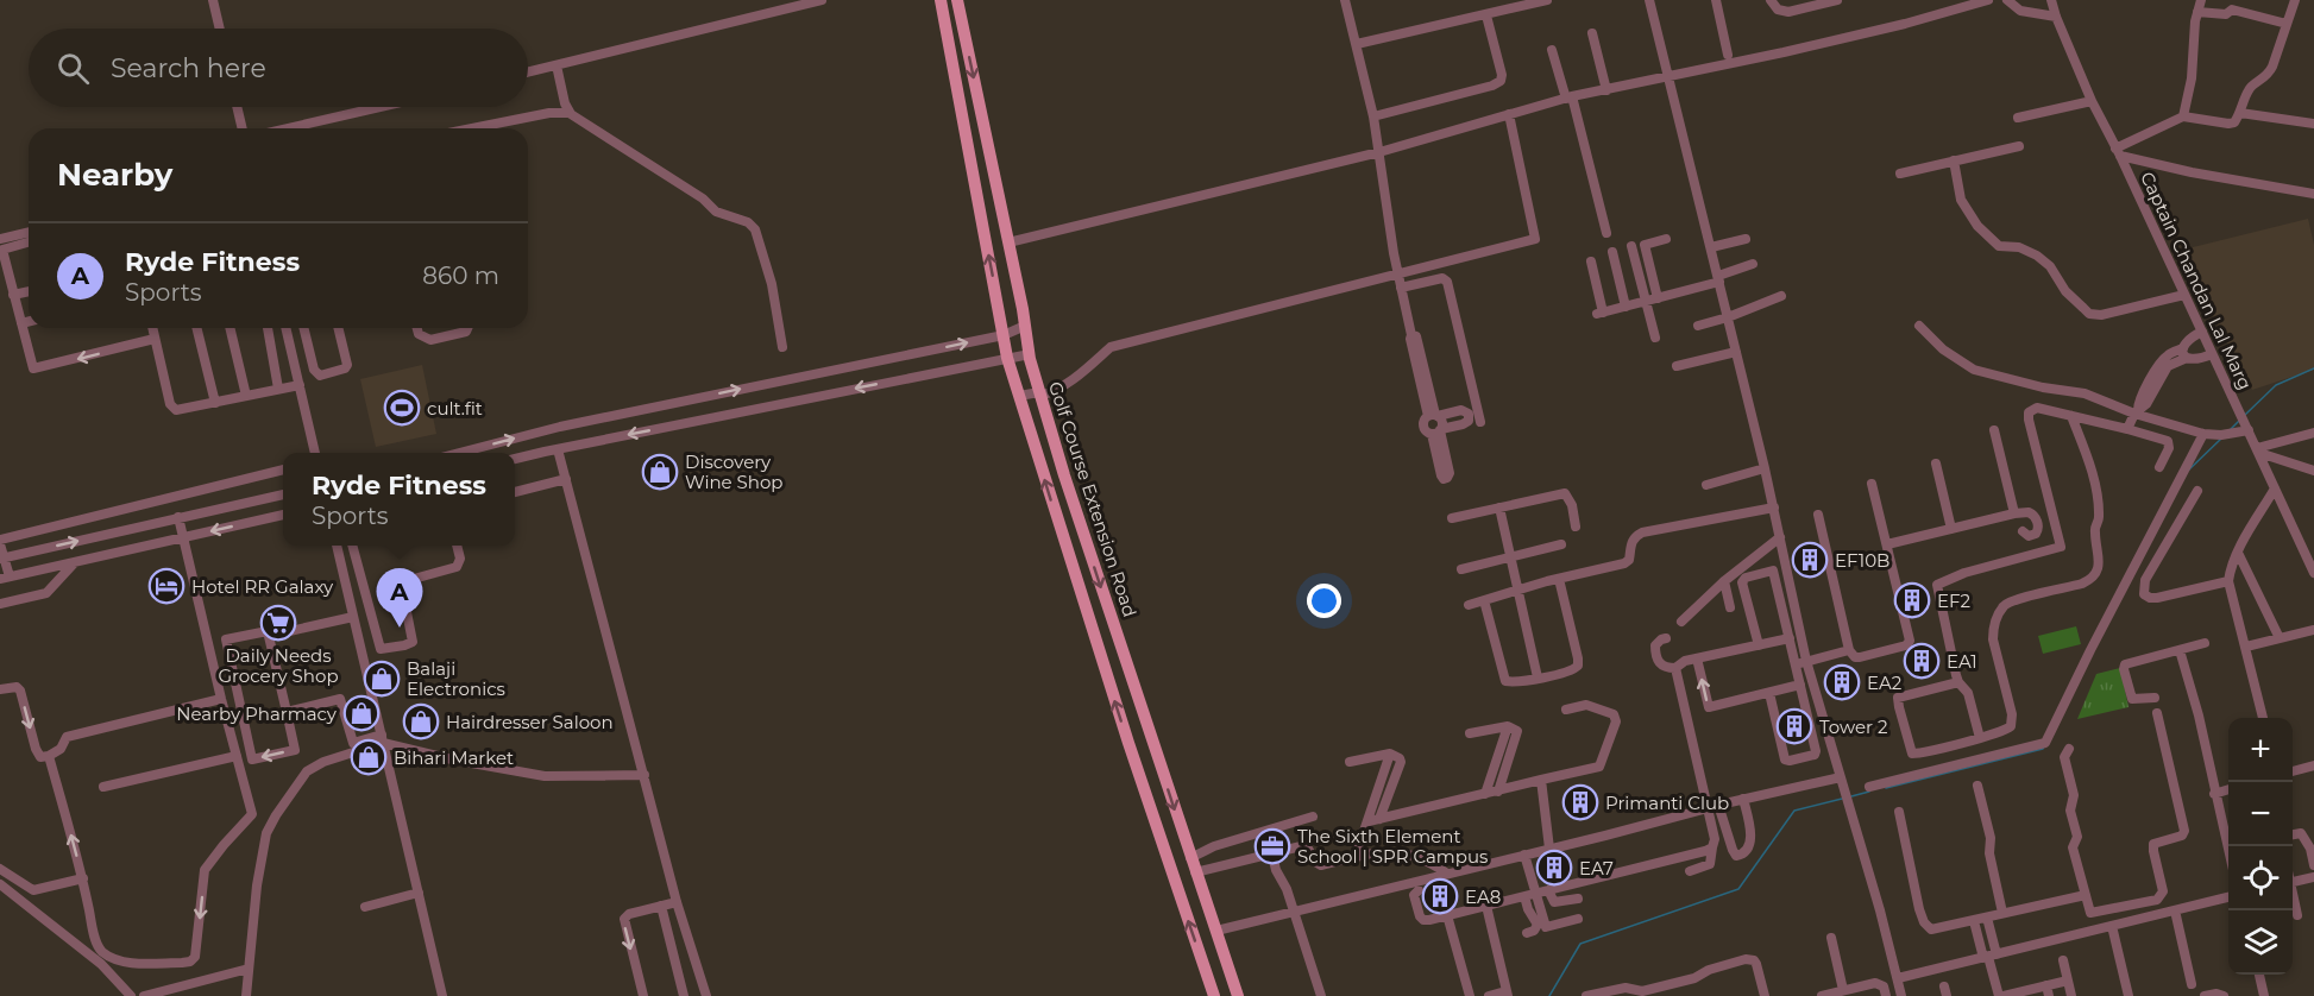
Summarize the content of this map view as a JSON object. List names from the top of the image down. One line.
{"streets":{"main road":["Golf Course Extension Road"],"street":["Captain Chandan Lal Marg"]},"places":{"sports":["cult.fit"],"shop":["Discovery Wine Shop","Balaji Electronics","Nearby Pharmacy","Hairdresser Saloon","Bihari Market"],"building":["EF10B","EF2","EA1","EA2","Tower 2","Primanti Club","EA7","EA8"],"hotel":["Hotel RR Galaxy"],"supermarket":["Daily Needs Grocery Shop"],"office":["The Sixth Element School | SPR Campus"]},"page":{"search":"Search here","heading":"Nearby","list":[{"mark":"A","name":"Ryde Fitness","note":"Sports","value":"860 m"}],"popup":["Ryde Fitness","Sports"],"pins":"A","map_buttons":["+","−"]}}
